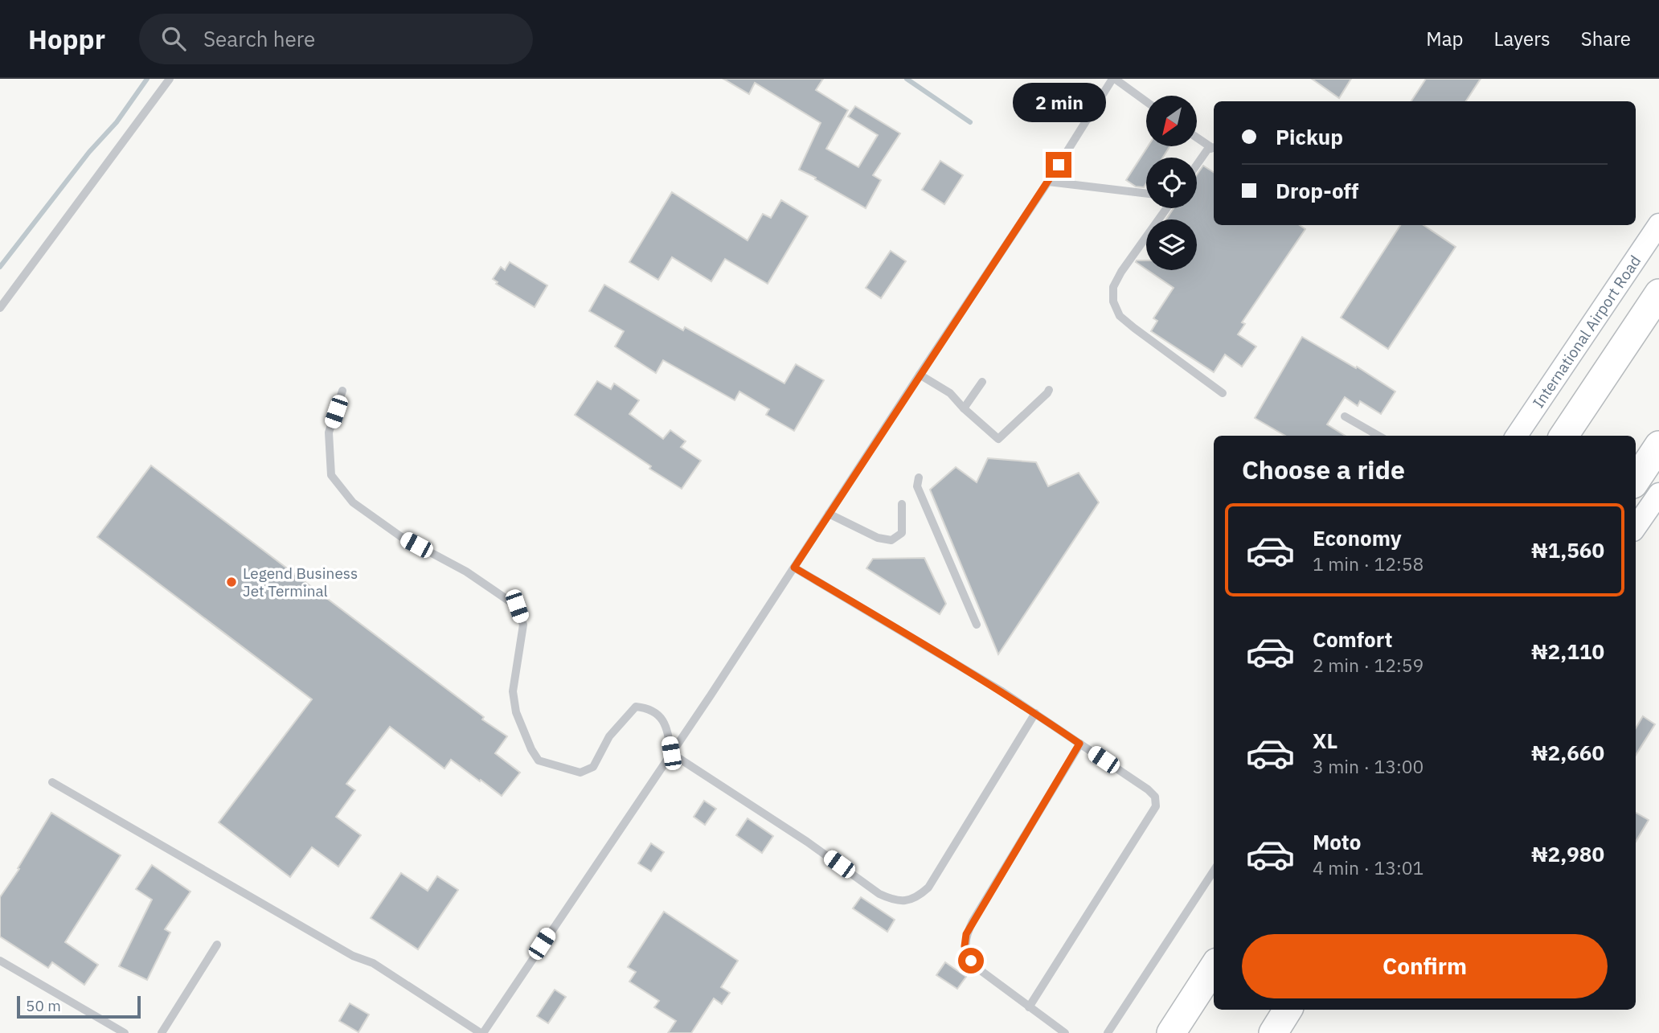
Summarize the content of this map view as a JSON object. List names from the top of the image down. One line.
{"streets":{"main road":["International Airport Road"]},"places":["Legend Business Jet Terminal"],"scale_bar":"50 m","north":"bottom left","page":{"header":"Hoppr","search":"Search here","nav":["Map","Layers","Share"],"bubble":"2 min","banner":["Pickup","Drop-off"],"heading":"Choose a ride","list":[{"name":"Economy","note":"1 min · 12:58","value":"₦1,560"},{"name":"Comfort","note":"2 min · 12:59","value":"₦2,110"},{"name":"XL","note":"3 min · 13:00","value":"₦2,660"},{"name":"Moto","note":"4 min · 13:01","value":"₦2,980"}],"buttons":"Confirm","scale":"50 m"}}
